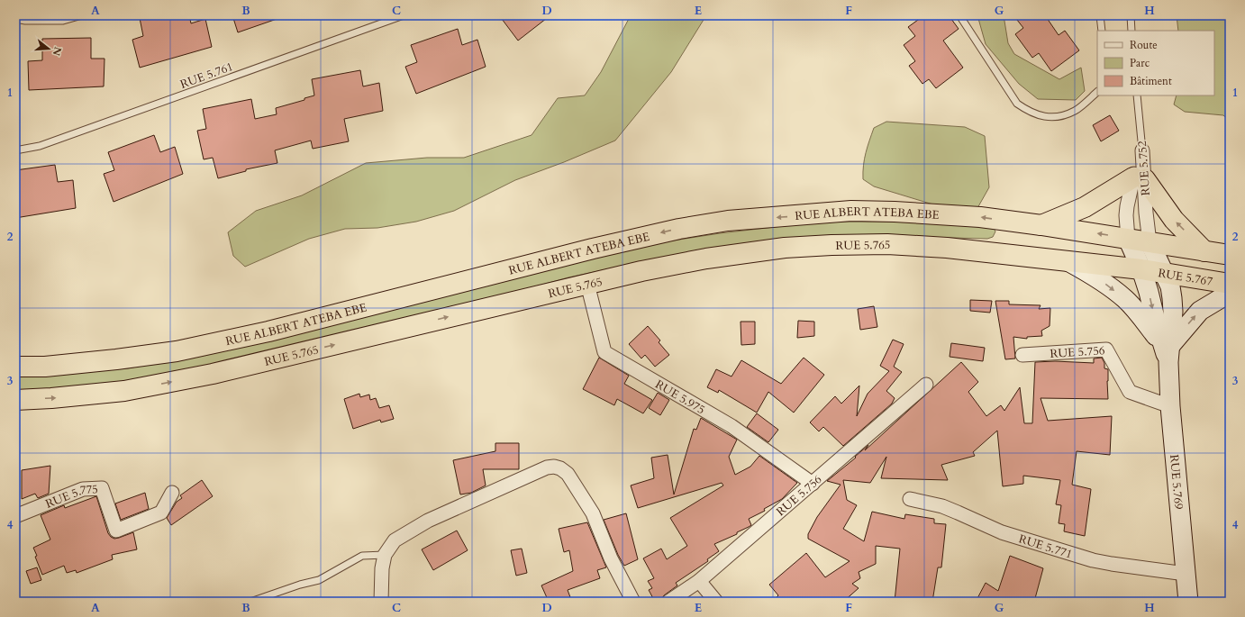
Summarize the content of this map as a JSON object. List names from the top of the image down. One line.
{"streets":{"highway":["RUE ALBERT ATEBA EBE","RUE 5.765","RUE 5.767"],"main road":["RUE 5.769"],"street":["RUE 5.752","RUE 5.756","RUE 5.975","RUE 5.775","RUE 5.771"],"lane":["RUE 5.761"]},"crossings":[["RUE 5.752","RUE ALBERT ATEBA EBE"],["RUE 5.752","RUE 5.769"],["RUE ALBERT ATEBA EBE","RUE 5.769"],["RUE 5.765","RUE 5.767"],["RUE 5.765","RUE 5.975"],["RUE 5.765","RUE 5.769"],["RUE 5.767","RUE 5.769"],["RUE 5.756","RUE 5.975"],["RUE 5.756","RUE 5.769"],["RUE 5.769","RUE 5.771"]],"one_way":["RUE ALBERT ATEBA EBE","RUE 5.765"],"legend":["Route","Parc","Bâtiment"],"north":"right","grid":{"columns":["A","B","C","D","E","F","G","H"],"rows":["1","2","3","4"]}}
